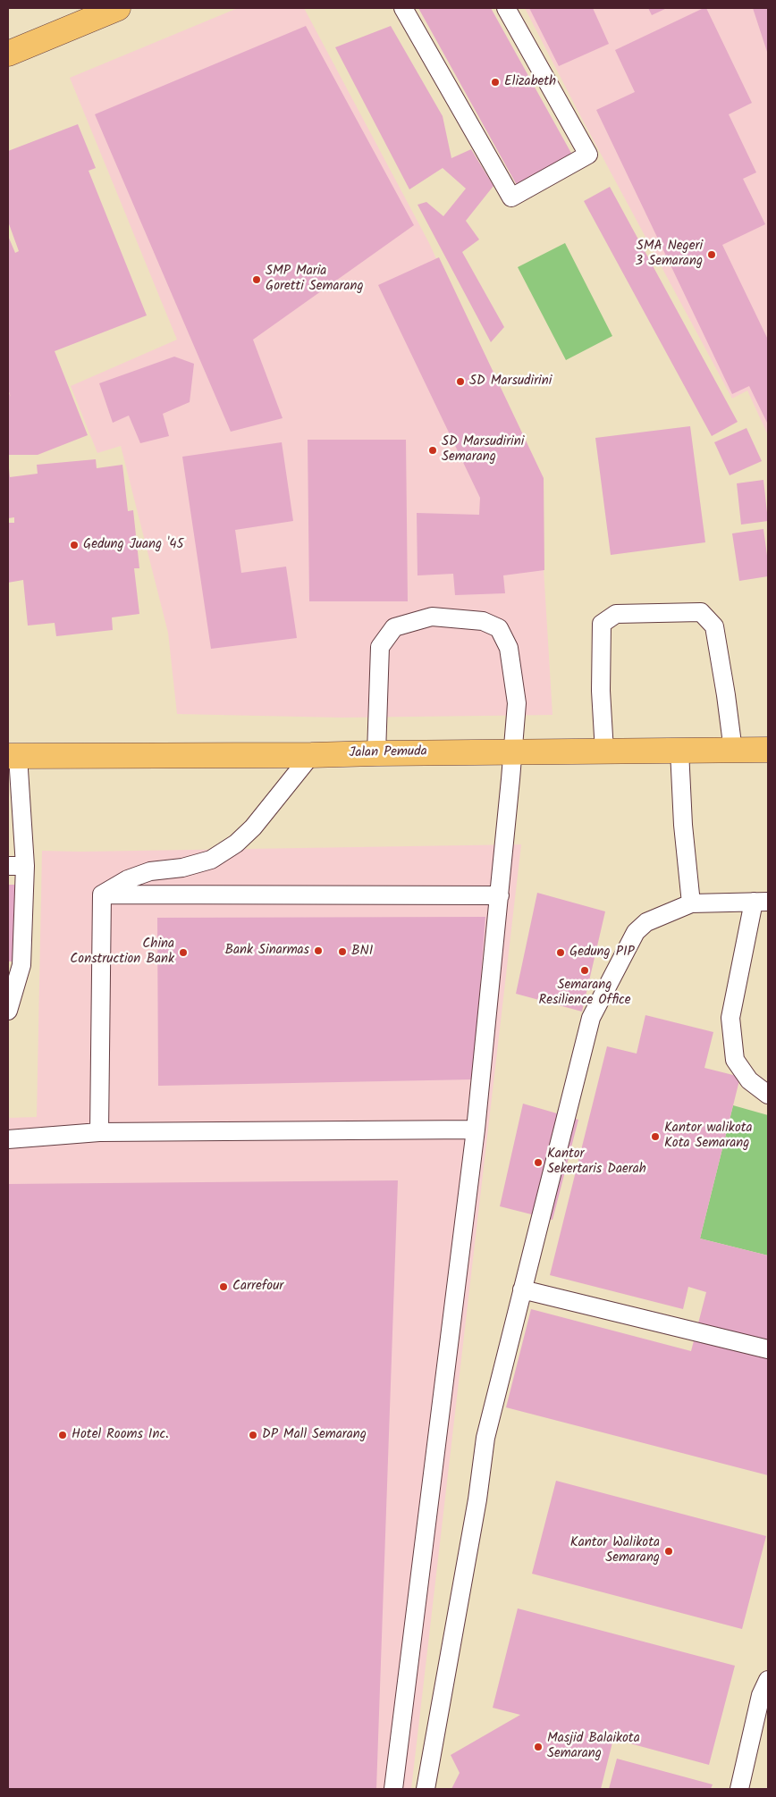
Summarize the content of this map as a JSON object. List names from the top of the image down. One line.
{"streets":{"main road":["Jalan Pemuda"]},"places":["Elizabeth","SMA Negeri 3 Semarang","SMP Maria Goretti Semarang","SD Marsudirini","SD Marsudirini Semarang","Gedung Juang '45","Bank Sinarmas","BNI","China Construction Bank","Gedung PIP","Semarang Resilience Office","Kantor walikota Kota Semarang","Kantor Sekertaris Daerah","Carrefour","Hotel Rooms Inc.","DP Mall Semarang","Kantor Walikota Semarang","Masjid Balaikota Semarang"]}
